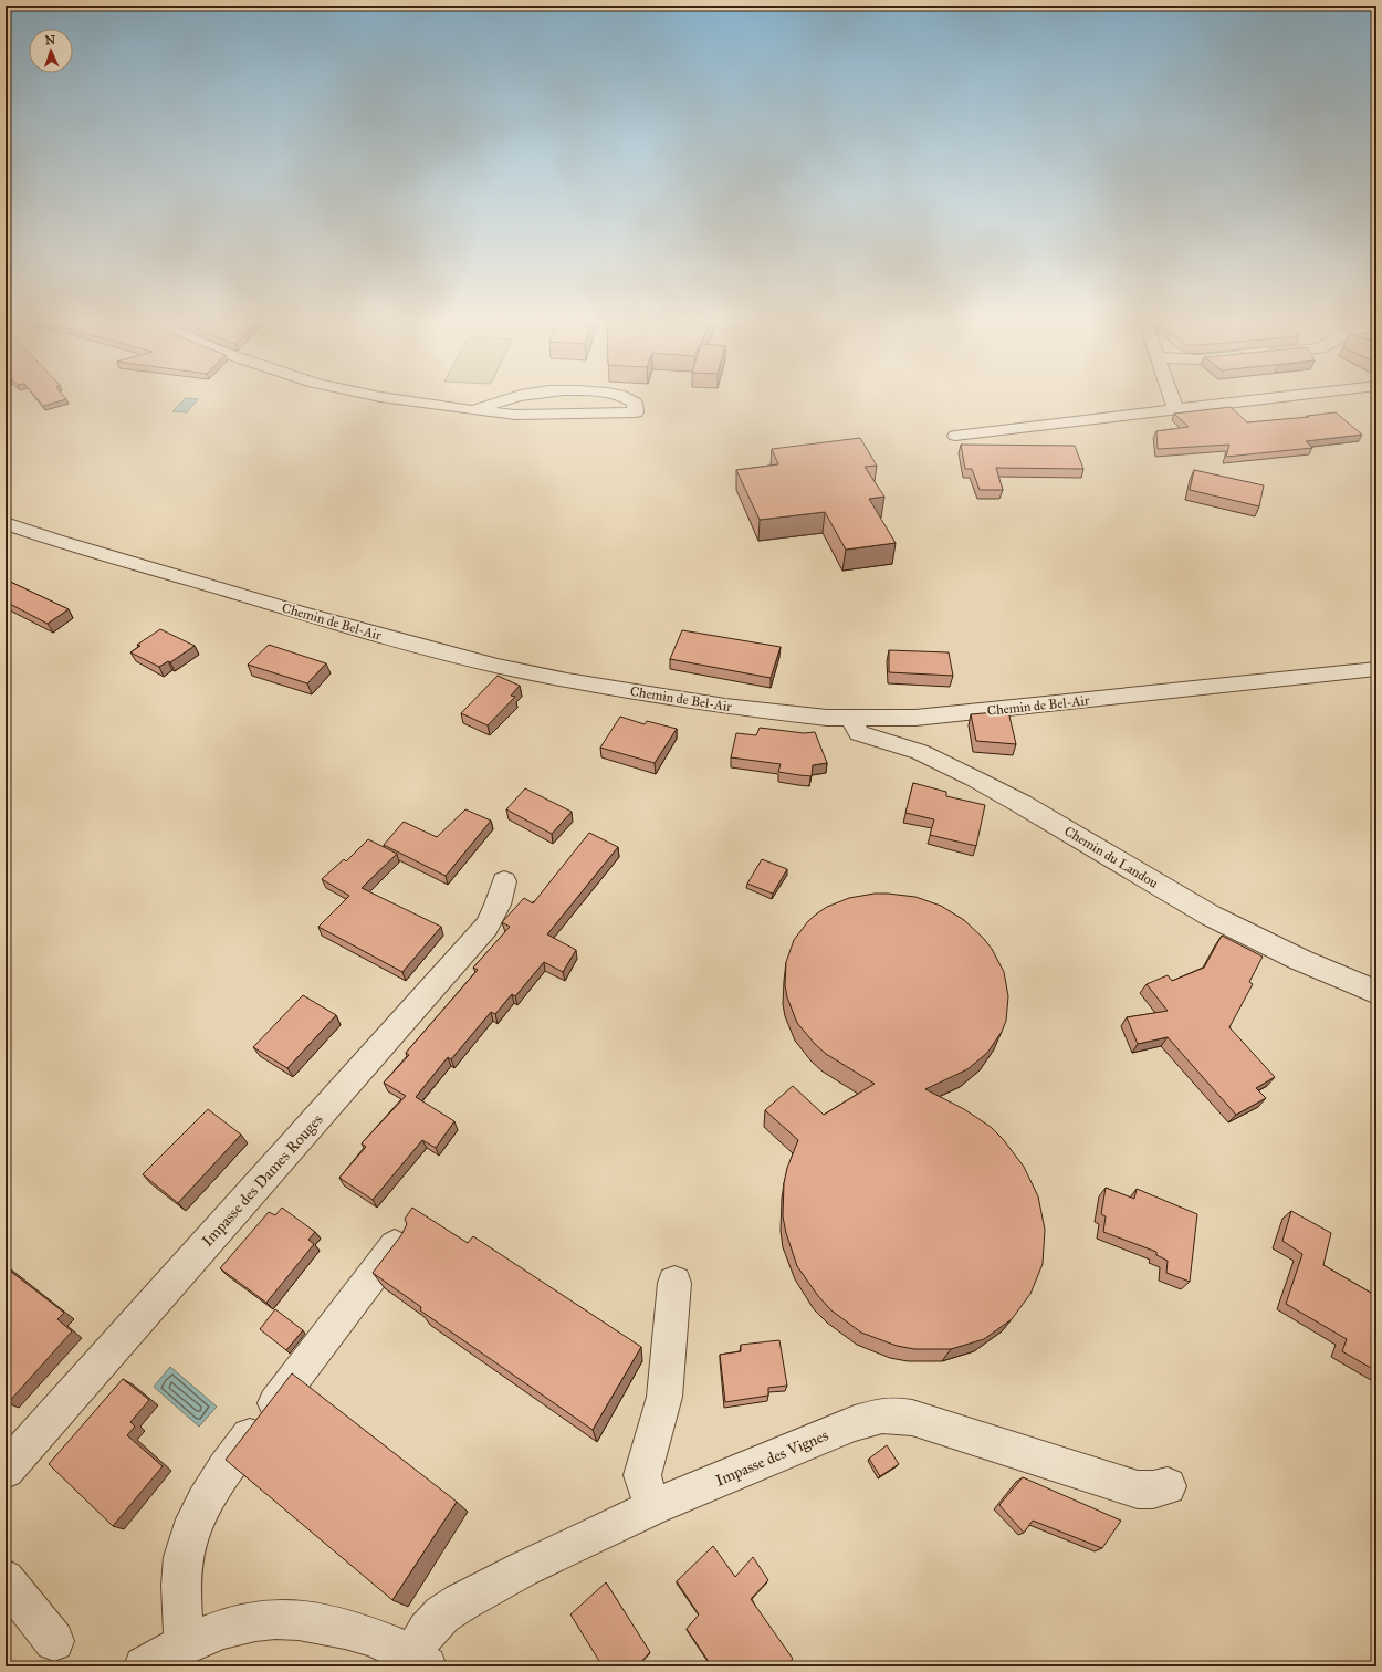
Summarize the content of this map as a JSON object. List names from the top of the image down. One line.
{"streets":{"street":["Chemin de Bel-Air","Chemin du Landou","Impasse des Dames Rouges","Impasse des Vignes"]},"crossings":[["Chemin de Bel-Air","Chemin du Landou"]],"north":"top"}
